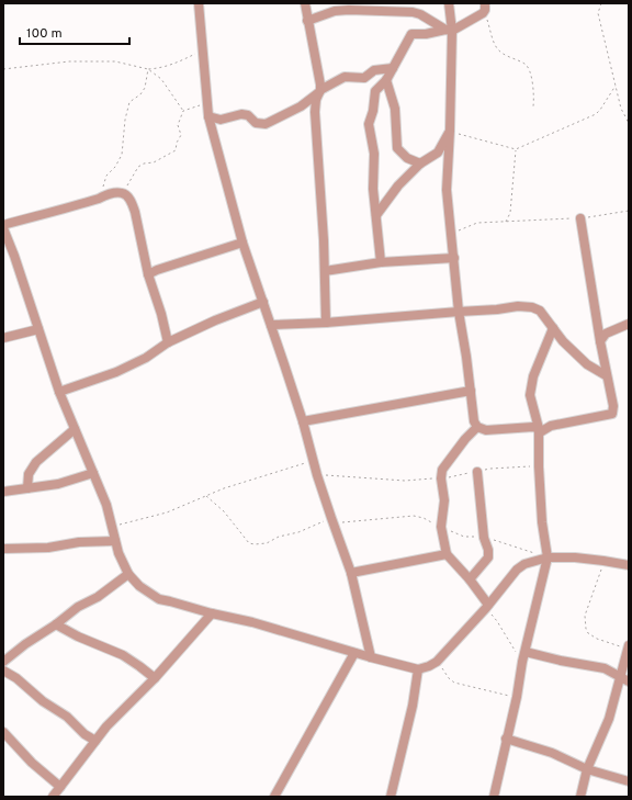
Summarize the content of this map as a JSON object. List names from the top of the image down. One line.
{"scale_bar":"100 m"}
